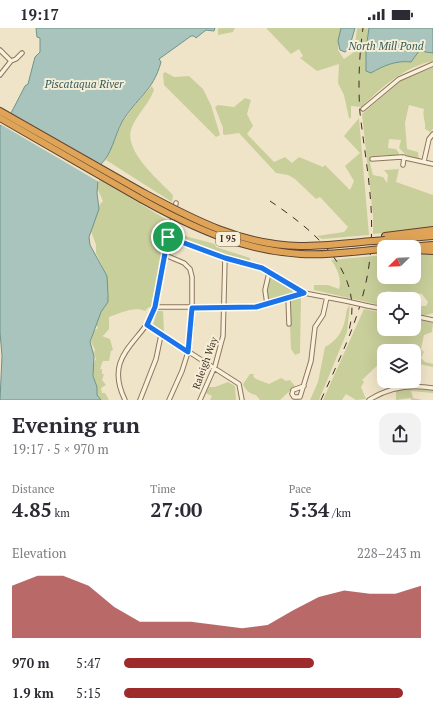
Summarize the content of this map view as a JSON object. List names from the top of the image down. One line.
{"streets":{"highway":["I 95"],"street":["Raleigh Way"]},"water":["North Mill Pond","Piscataqua River"],"north":"bottom left","page":{"status":"19:17","heading":["Evening run","19:17 · 5 × 970 m"],"stats":[["Distance","4.85 km"],["Time","27:00"],["Pace","5:34 /km"]],"chart":["Elevation","228–243 m"],"list":[{"name":"970 m","note":"5:47"},{"name":"1.9 km","note":"5:15"}]}}
